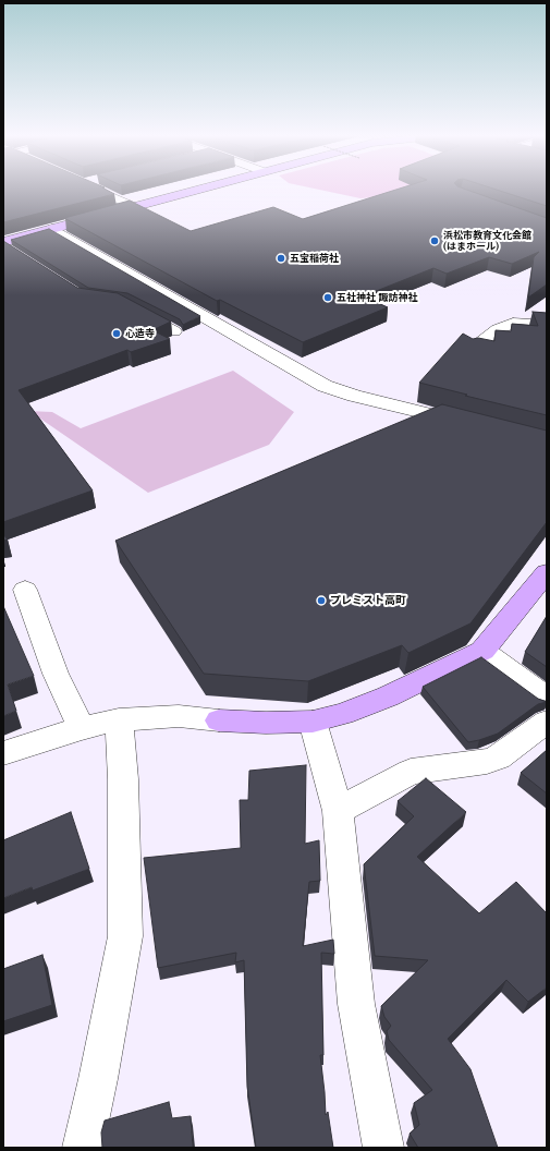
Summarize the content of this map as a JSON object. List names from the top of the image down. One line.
{"places":["浜松市教育文化会館 (はまホール)","五宝稲荷社","五社神社 諏訪神社","心造寺","プレミスト高町"]}
